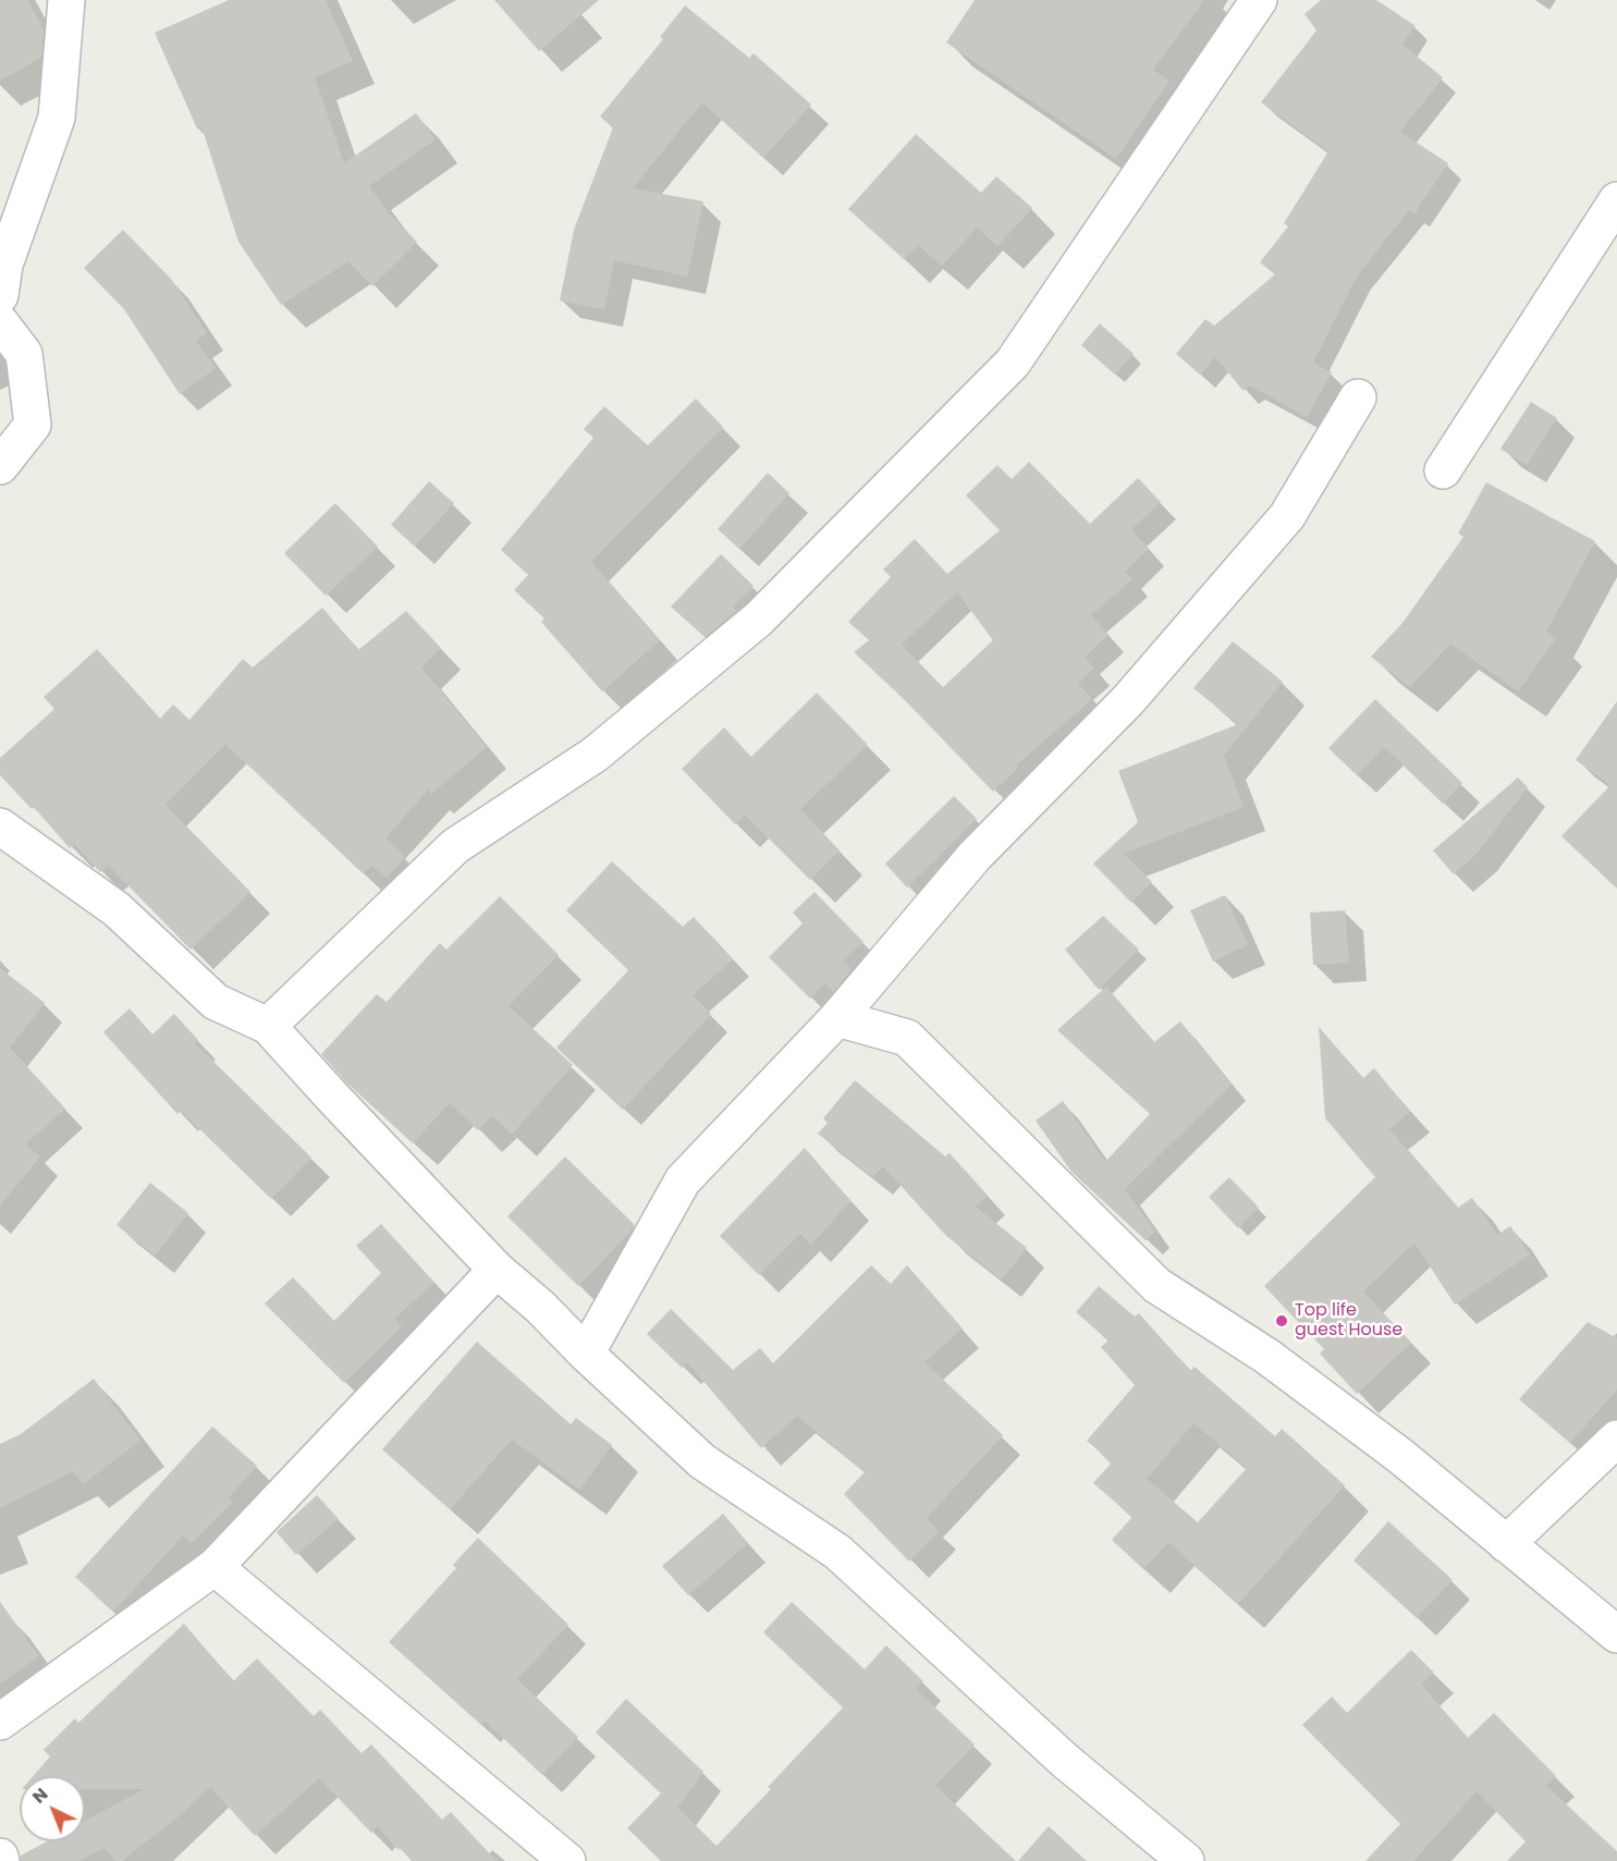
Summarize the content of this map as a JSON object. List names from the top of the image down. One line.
{"places":["Top life guest House"],"north":"top left"}
